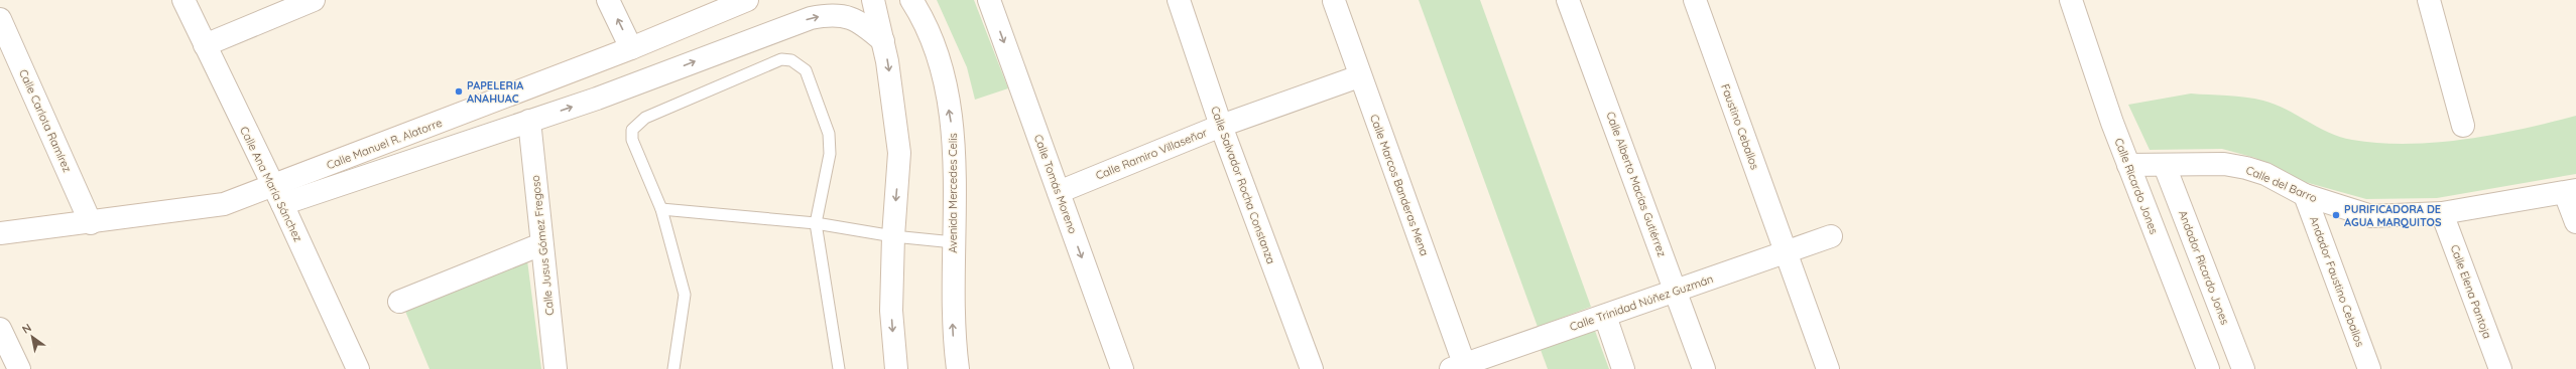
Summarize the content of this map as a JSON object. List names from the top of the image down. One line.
{"streets":{"street":["Calle Carlota Ramírez","Faustino Ceballos","Calle Manuel R. Alatorre","Calle Ramiro Villaseñor","Calle Ana María Sánchez","Calle Tomás Moreno","Calle Alberto Macías Gutiérrez","Calle del Barro","Calle Salvador Rocha Constanza","Calle Marcos Banderas Mena","Calle Ricardo Jones","Avenida Mercedes Celis","Calle Jusus Gómez Fregoso","Andador Ricardo Jones","Andador Faustino Ceballos","Calle Elena Pantoja","Calle Trinidad Núñez Guzmán"]},"crossings":[["Calle Carlota Ramírez","Calle Manuel R. Alatorre"],["Faustino Ceballos","Calle Trinidad Núñez Guzmán"],["Calle Manuel R. Alatorre","Calle Ana María Sánchez"],["Calle Ramiro Villaseñor","Calle Tomás Moreno"],["Calle Ramiro Villaseñor","Calle Salvador Rocha Constanza"],["Calle Ramiro Villaseñor","Calle Marcos Banderas Mena"],["Calle Alberto Macías Gutiérrez","Calle Trinidad Núñez Guzmán"],["Calle del Barro","Calle Ricardo Jones"],["Calle del Barro","Andador Ricardo Jones"],["Calle del Barro","Andador Faustino Ceballos"],["Calle del Barro","Calle Elena Pantoja"],["Calle Marcos Banderas Mena","Calle Trinidad Núñez Guzmán"]],"places":["PAPELERIA ANAHUAC","PURIFICADORA DE AGUA MARQUITOS"],"north":"top left"}
